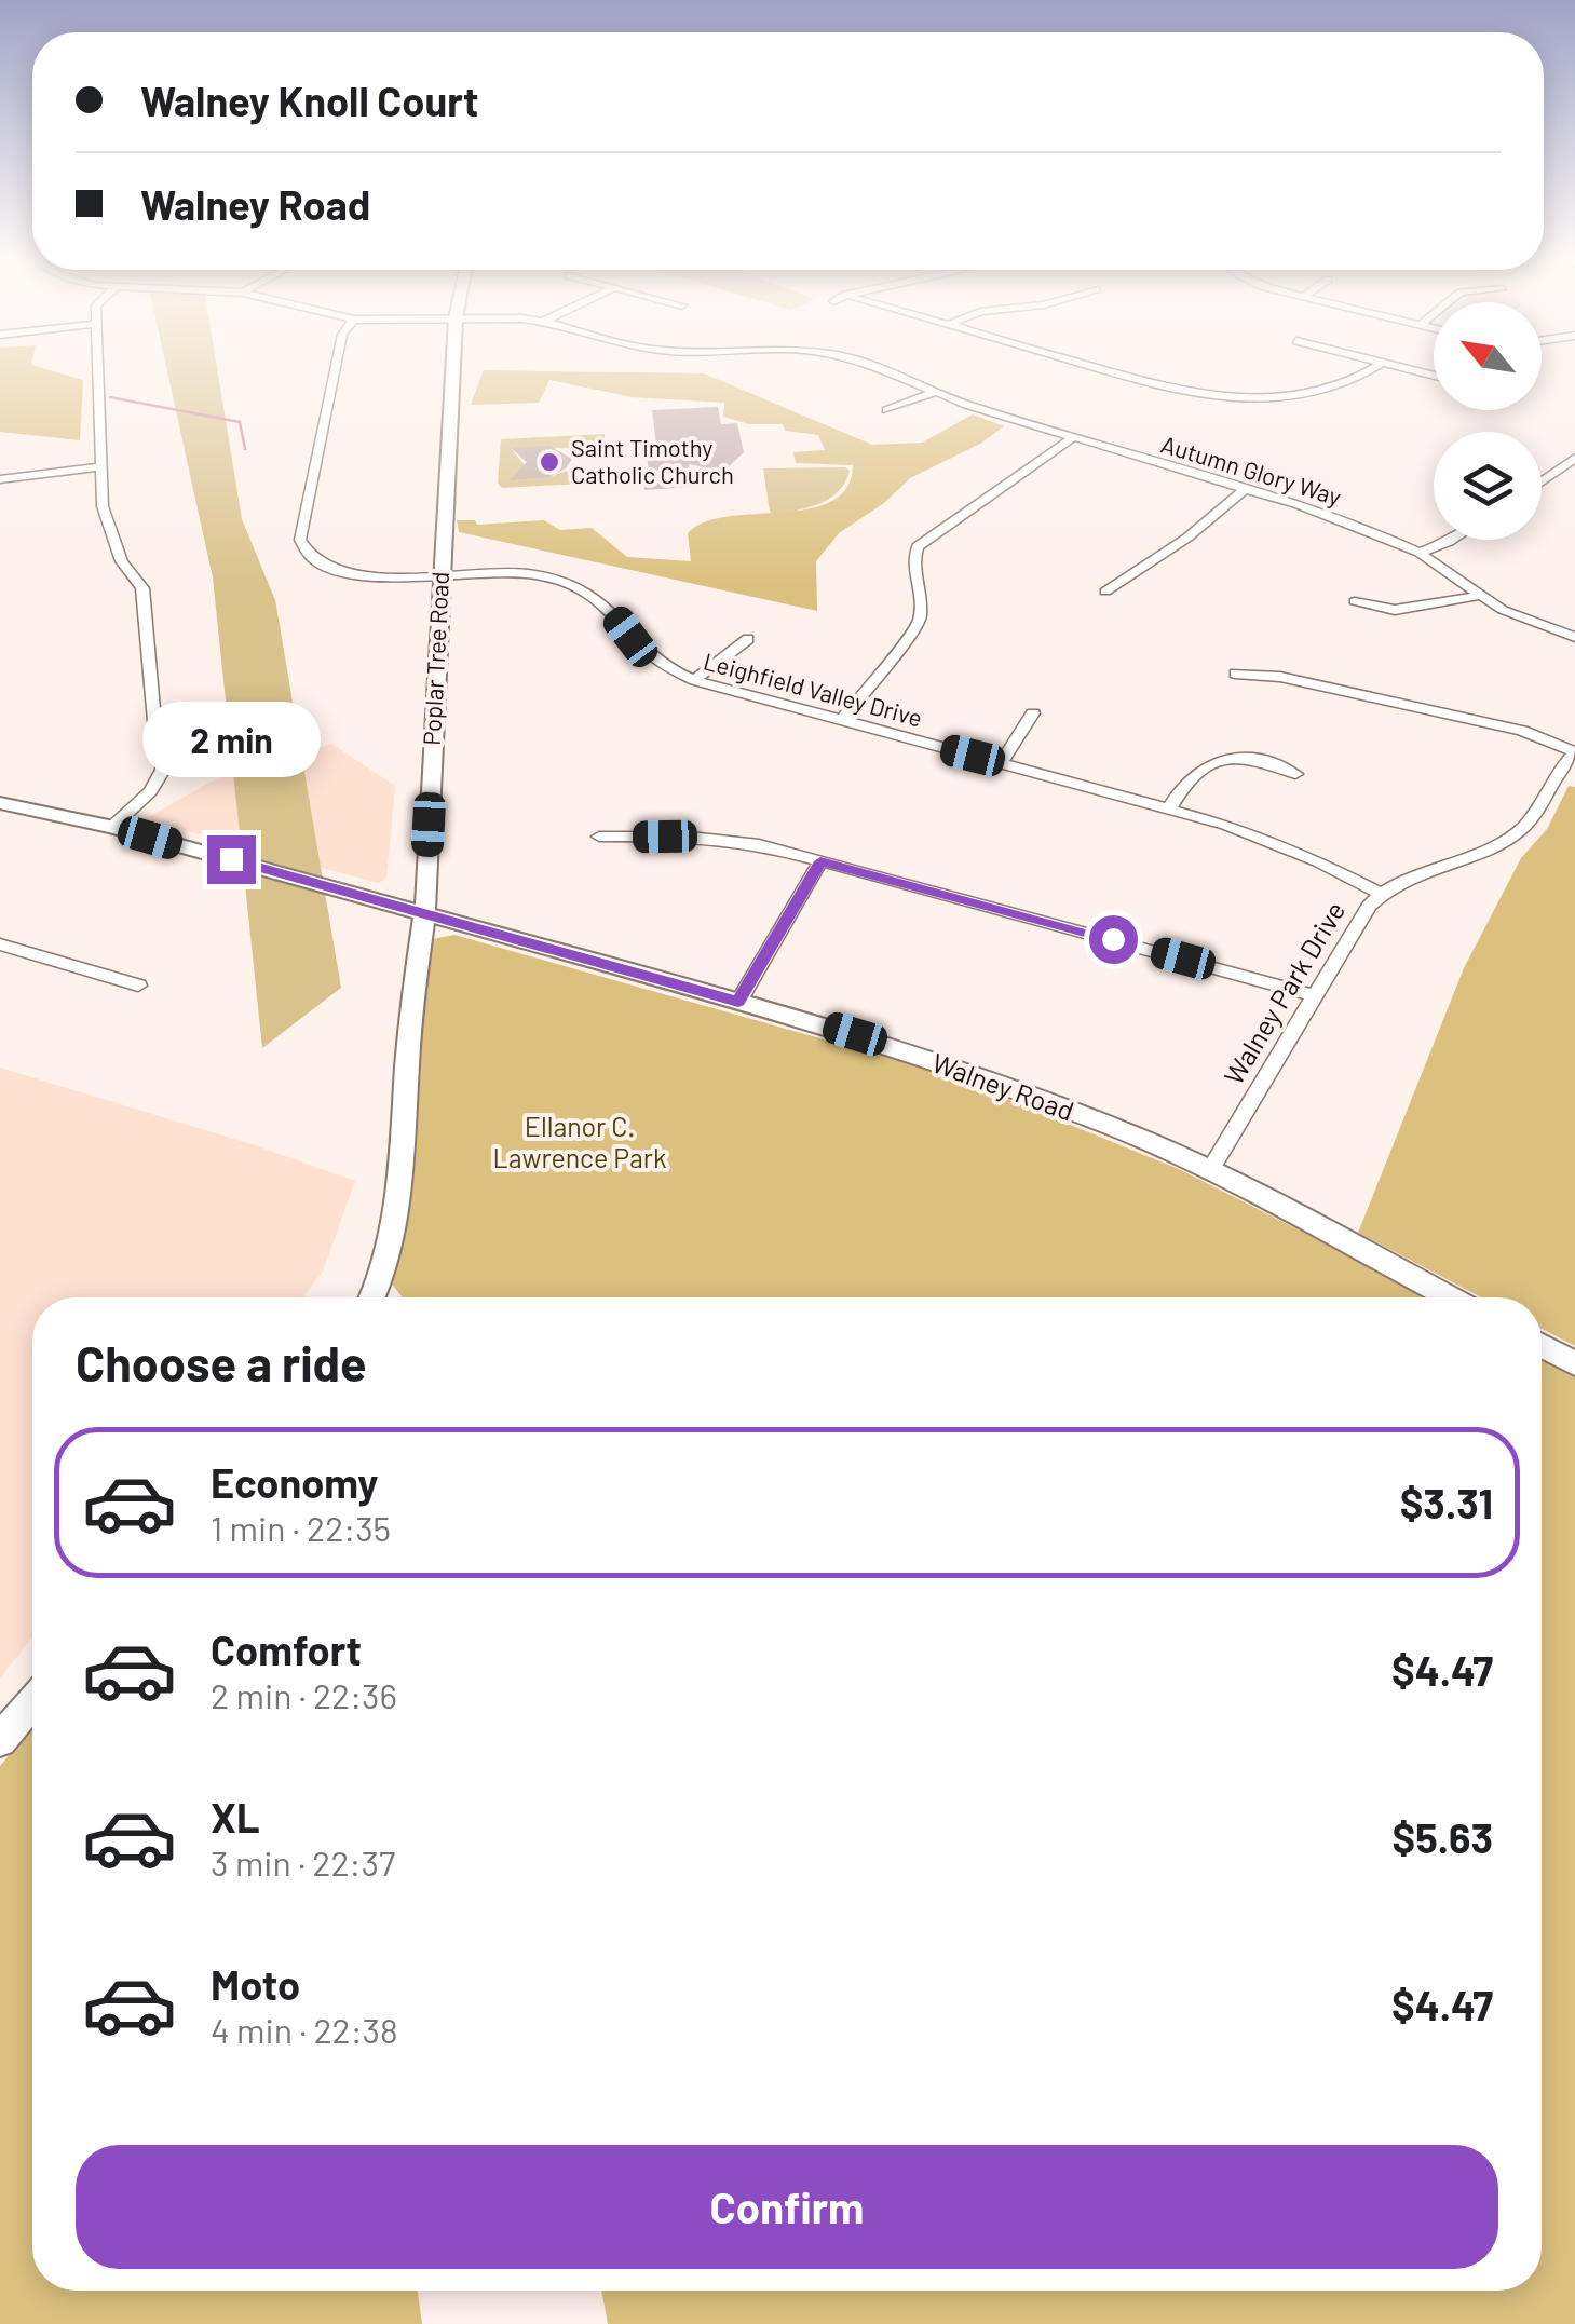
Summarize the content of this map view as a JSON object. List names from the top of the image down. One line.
{"streets":{"main road":["Poplar Tree Road","Walney Road"],"street":["Autumn Glory Way","Leighfield Valley Drive","Walney Park Drive"]},"crossings":[["Poplar Tree Road","Leighfield Valley Drive"],["Poplar Tree Road","Walney Road"],["Leighfield Valley Drive","Walney Park Drive"],["Walney Park Drive","Walney Road"]],"parks":["Ellanor C. Lawrence Park"],"places":["Saint Timothy Catholic Church"],"north":"top left","page":{"banner":["Walney Knoll Court","Walney Road"],"bubble":"2 min","heading":"Choose a ride","list":[{"name":"Economy","note":"1 min · 22:35","value":"$3.31"},{"name":"Comfort","note":"2 min · 22:36","value":"$4.47"},{"name":"XL","note":"3 min · 22:37","value":"$5.63"},{"name":"Moto","note":"4 min · 22:38","value":"$4.47"}],"buttons":"Confirm"}}
